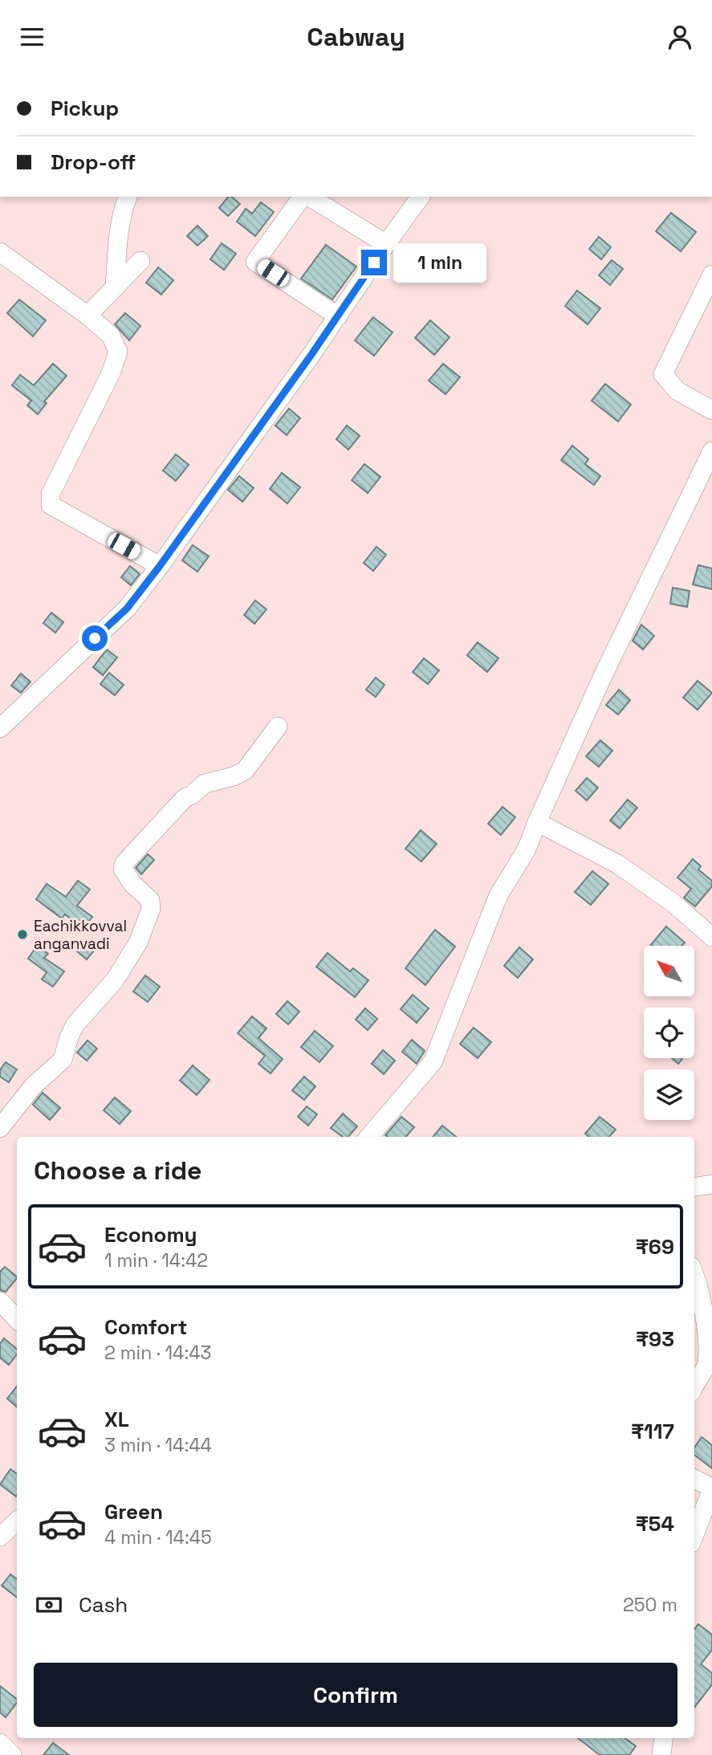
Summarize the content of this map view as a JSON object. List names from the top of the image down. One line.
{"places":["Eachikkovval anganvadi"],"north":"top left","page":{"header":"Cabway","banner":["Pickup","Drop-off"],"bubble":"1 min","heading":"Choose a ride","list":[{"name":"Economy","note":"1 min · 14:42","value":"₹69"},{"name":"Comfort","note":"2 min · 14:43","value":"₹93"},{"name":"XL","note":"3 min · 14:44","value":"₹117"},{"name":"Green","note":"4 min · 14:45","value":"₹54"}],"pay":["Cash","250 m"],"buttons":"Confirm"}}
